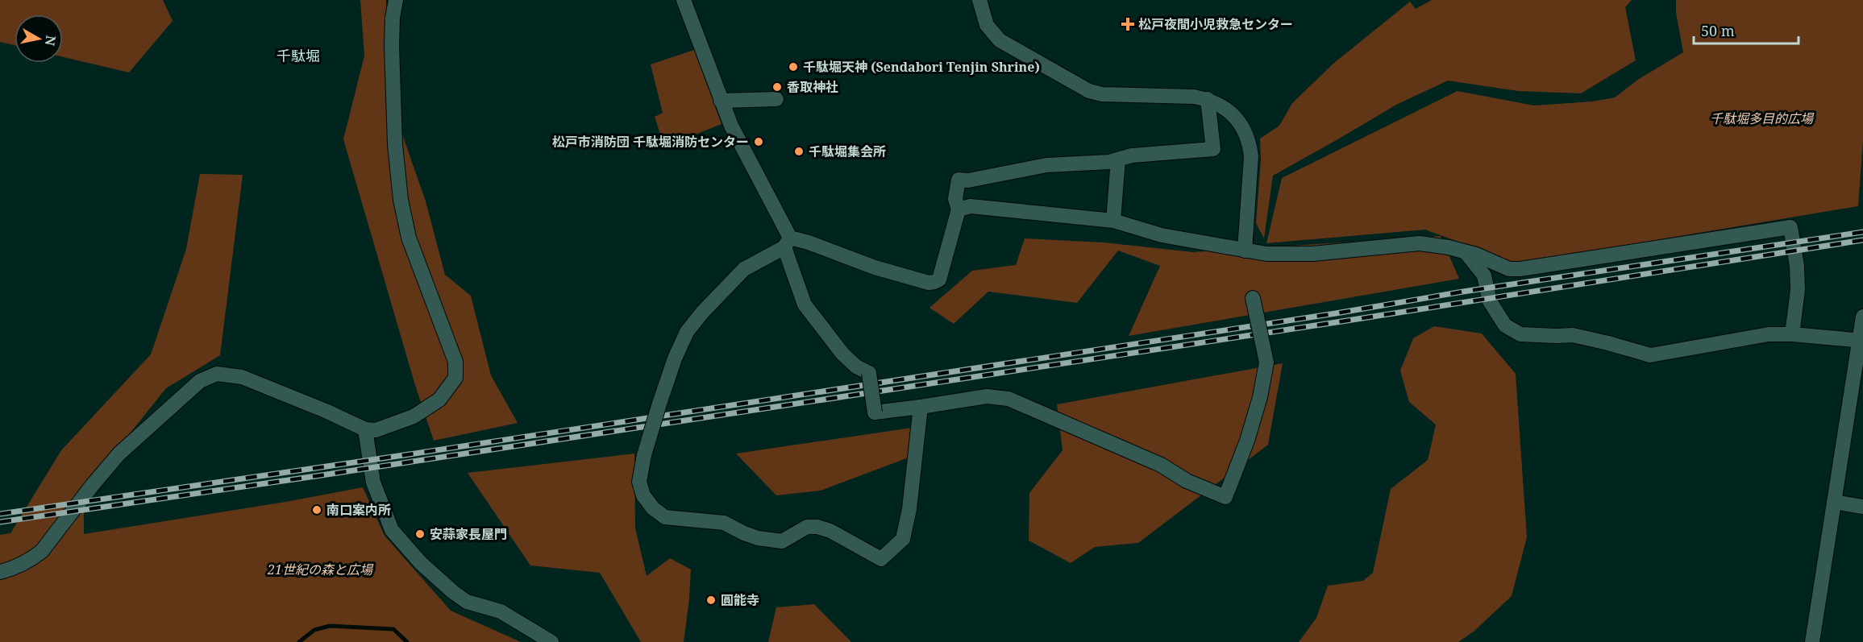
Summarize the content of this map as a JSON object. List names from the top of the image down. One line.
{"districts":["千駄堀"],"parks":["千駄堀多目的広場","21世紀の森と広場"],"places":{"health":["松戸夜間小児救急センター"],"other":["千駄堀天神 (Sendabori Tenjin Shrine)","香取神社","松戸市消防団 千駄堀消防センター","千駄堀集会所","南口案内所","安蒜家長屋門","圓能寺"]},"scale_bar":"50 m","north":"right"}
